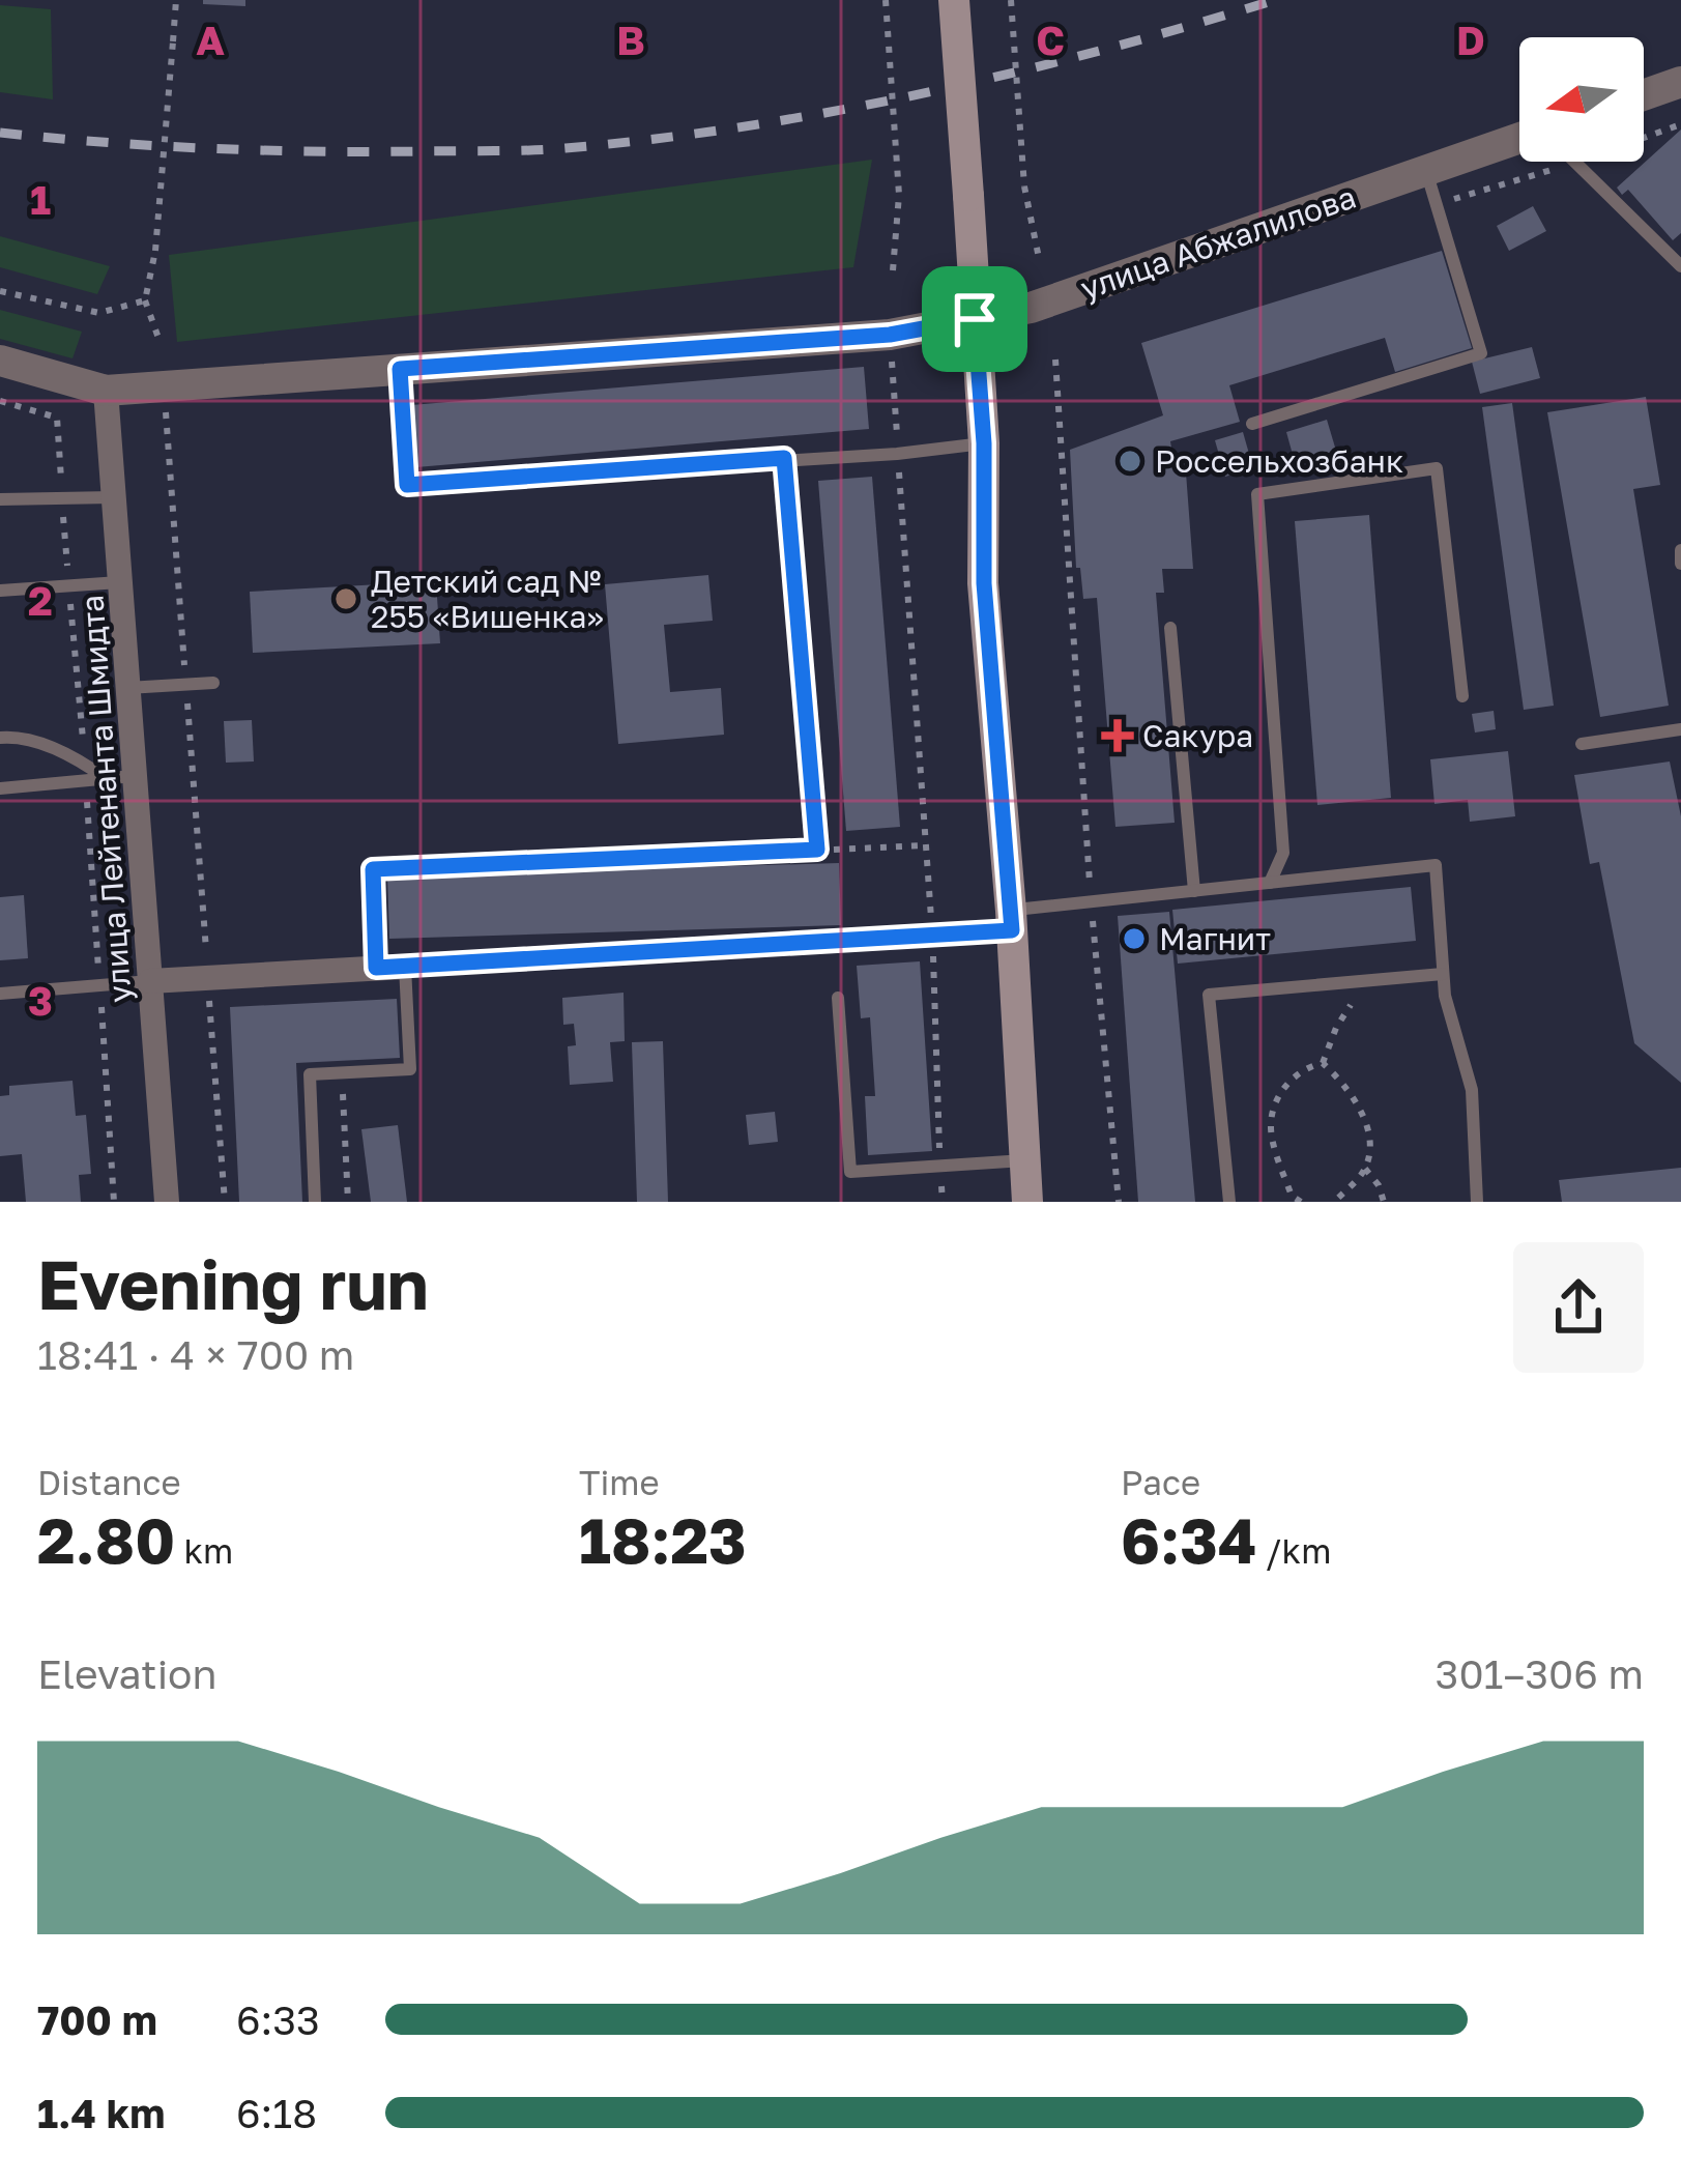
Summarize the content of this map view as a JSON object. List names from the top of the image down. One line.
{"streets":{"street":["улица Абжалилова","улица Лейтенанта Шмидта"]},"crossings":[["улица Абжалилова","улица Лейтенанта Шмидта"]],"places":{"other":["Россельхозбанк","Детский сад № 255 «Вишенка»","Магнит"],"health":["Сакура"]},"north":"left","page":{"heading":["Evening run","18:41 · 4 × 700 m"],"stats":[["Distance","2.80 km"],["Time","18:23"],["Pace","6:34 /km"]],"chart":["Elevation","301–306 m"],"list":[{"name":"700 m","note":"6:33"},{"name":"1.4 km","note":"6:18"}]},"grid":{"columns":["A","B","C","D"],"rows":["1","2","3"]}}
